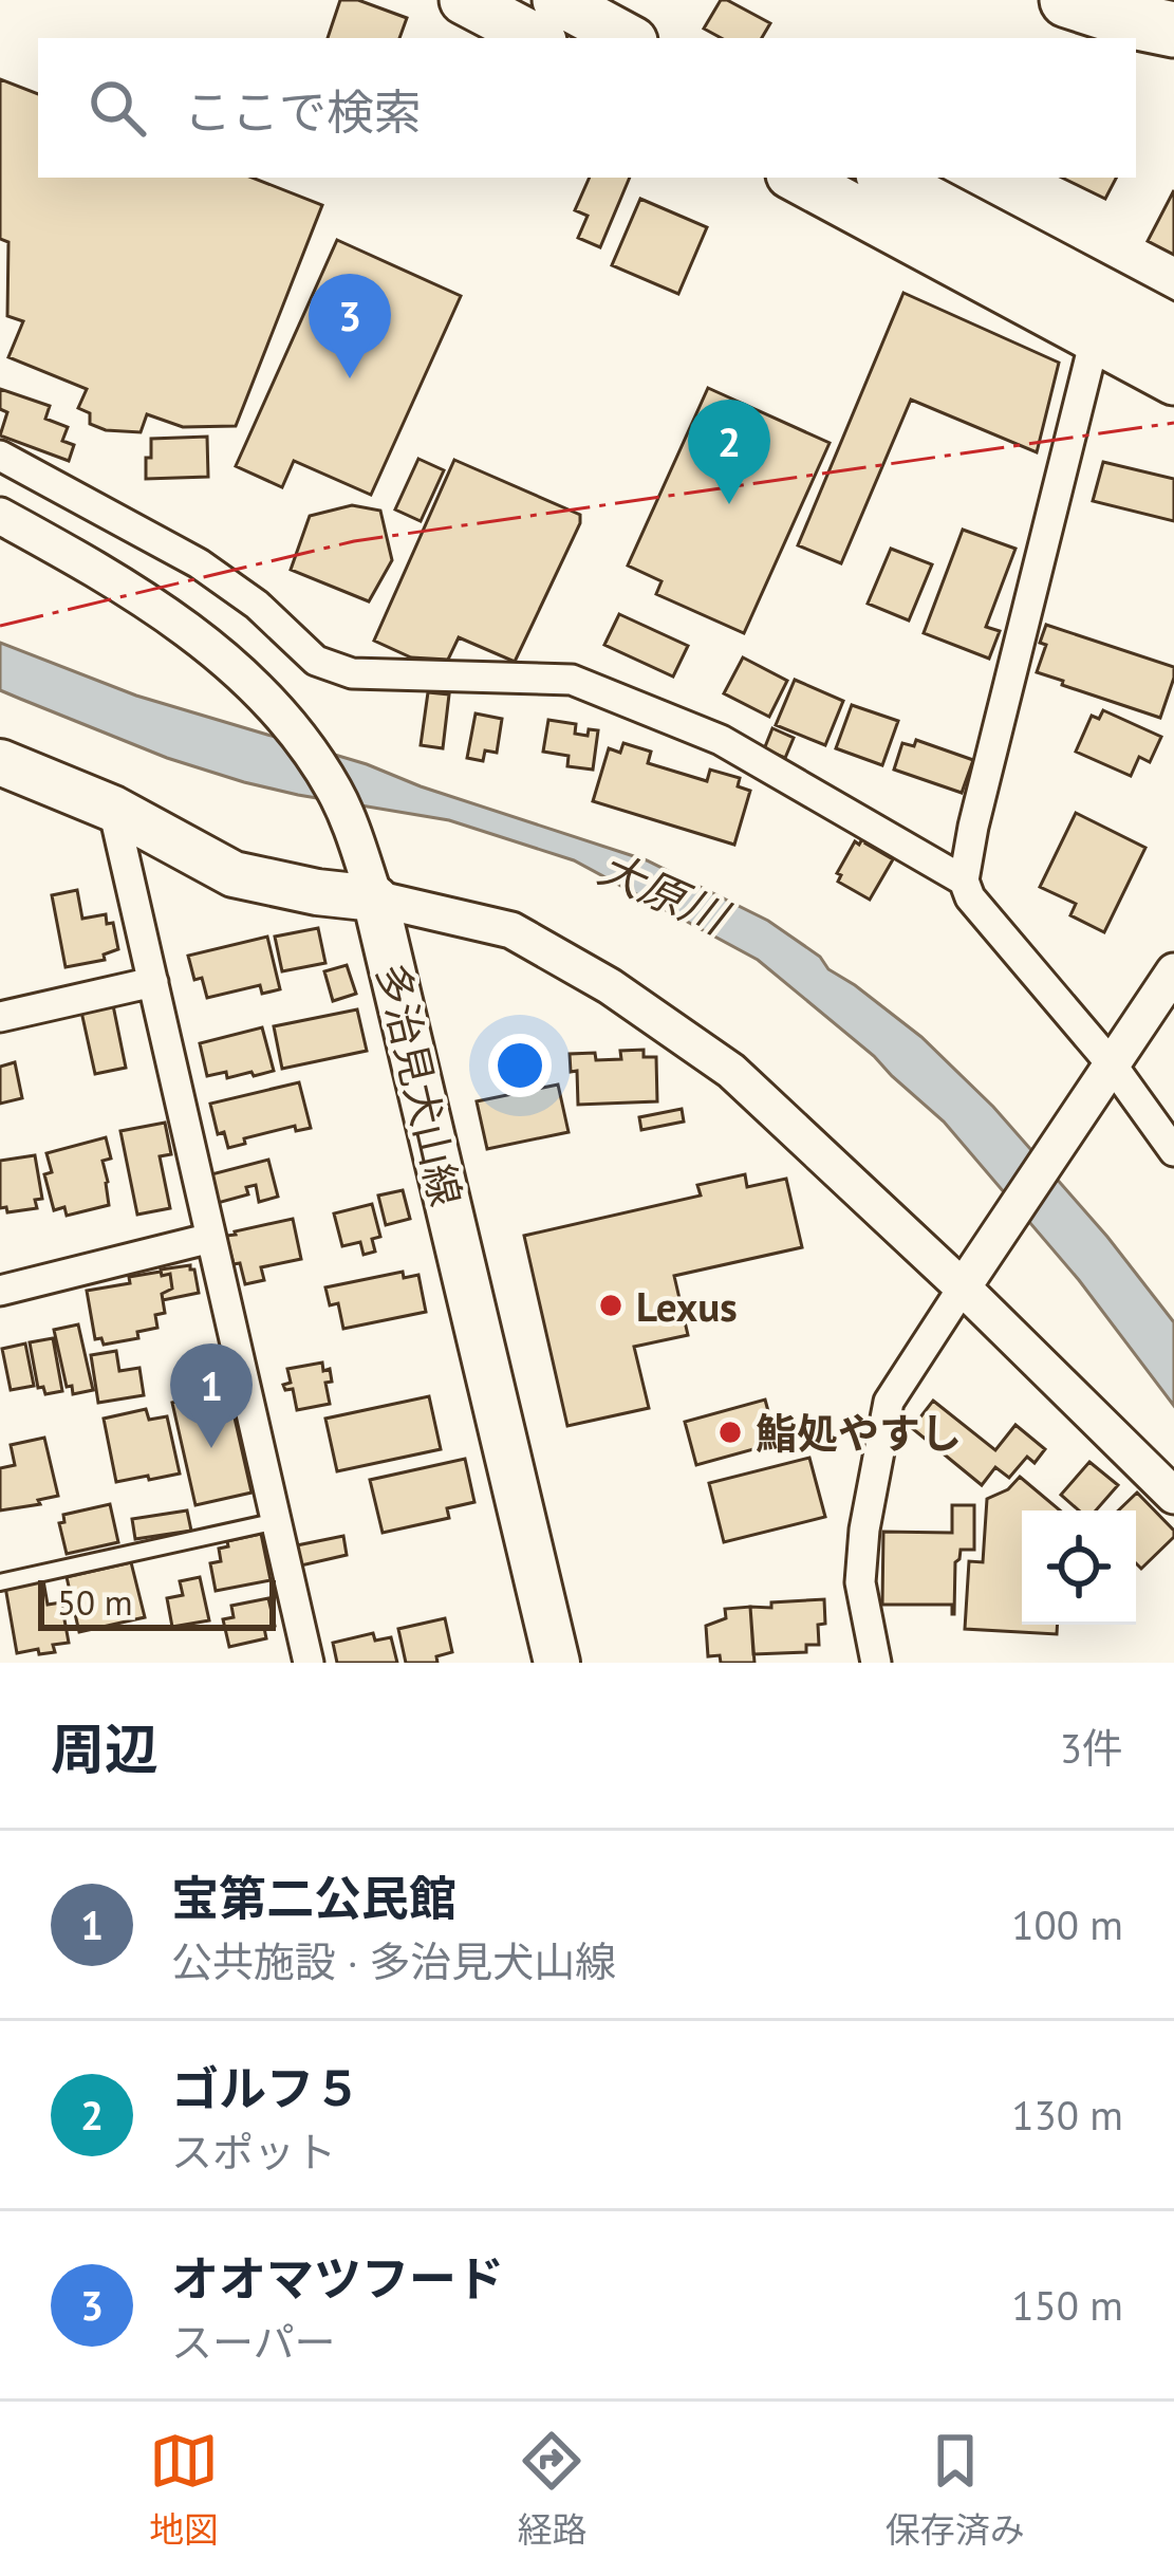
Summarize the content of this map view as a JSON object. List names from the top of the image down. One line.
{"streets":{"main road":["多治見犬山線"]},"water":["大原川"],"places":["Lexus","鮨処やすし"],"scale_bar":"50 m","page":{"search":"ここで検索","pins":["3","2","1"],"scale":"50 m","heading":["周辺","3件"],"list":[{"mark":"1","name":"宝第二公民館","note":"公共施設 · 多治見犬山線","value":"100 m"},{"mark":"2","name":"ゴルフ５","note":"スポット","value":"130 m"},{"mark":"3","name":"オオマツフード","note":"スーパー","value":"150 m"}],"nav":["地図","経路","保存済み"]}}
